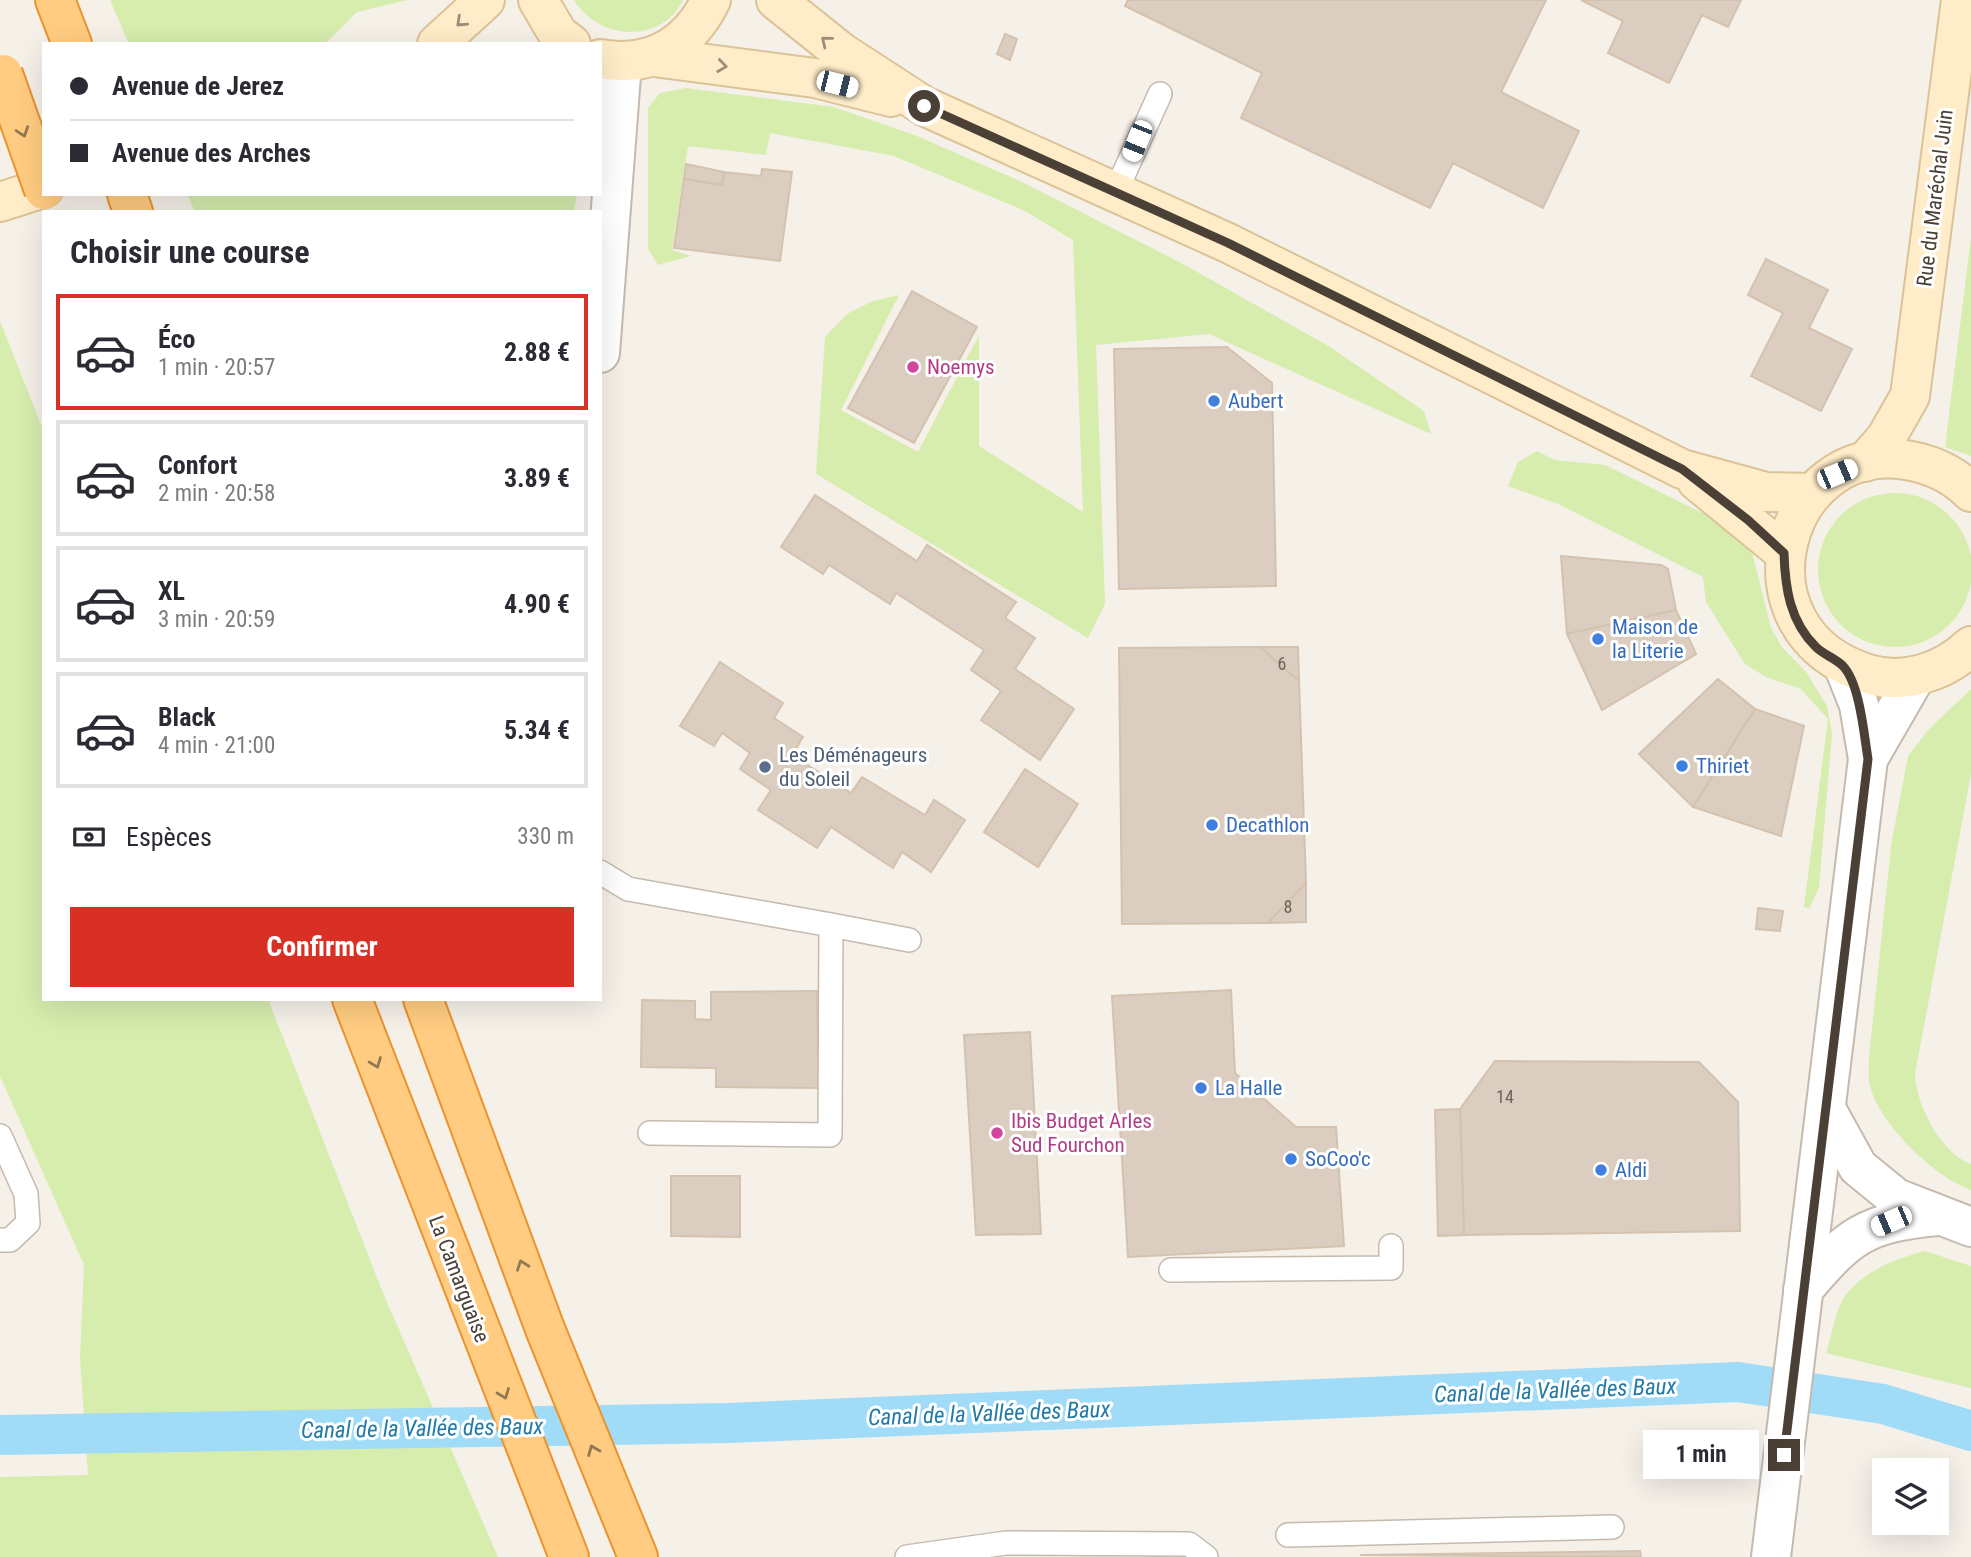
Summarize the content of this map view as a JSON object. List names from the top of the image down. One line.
{"streets":{"highway":["La Camarguaise"],"main road":["Rue du Maréchal Juin"]},"water":["Canal de la Vallée des Baux"],"places":["Noemys","Aubert","Maison de la Literie","Thiriet","Les Déménageurs du Soleil","Decathlon","La Halle","Ibis Budget Arles Sud Fourchon","SoCoo'c","Aldi"],"house_numbers":["6","8","14"],"page":{"banner":["Avenue de Jerez","Avenue des Arches"],"heading":"Choisir une course","list":[{"name":"Éco","note":"1 min · 20:57","value":"2.88 €"},{"name":"Confort","note":"2 min · 20:58","value":"3.89 €"},{"name":"XL","note":"3 min · 20:59","value":"4.90 €"},{"name":"Black","note":"4 min · 21:00","value":"5.34 €"}],"pay":["Espèces","330 m"],"buttons":"Confirmer","bubble":"1 min"}}
